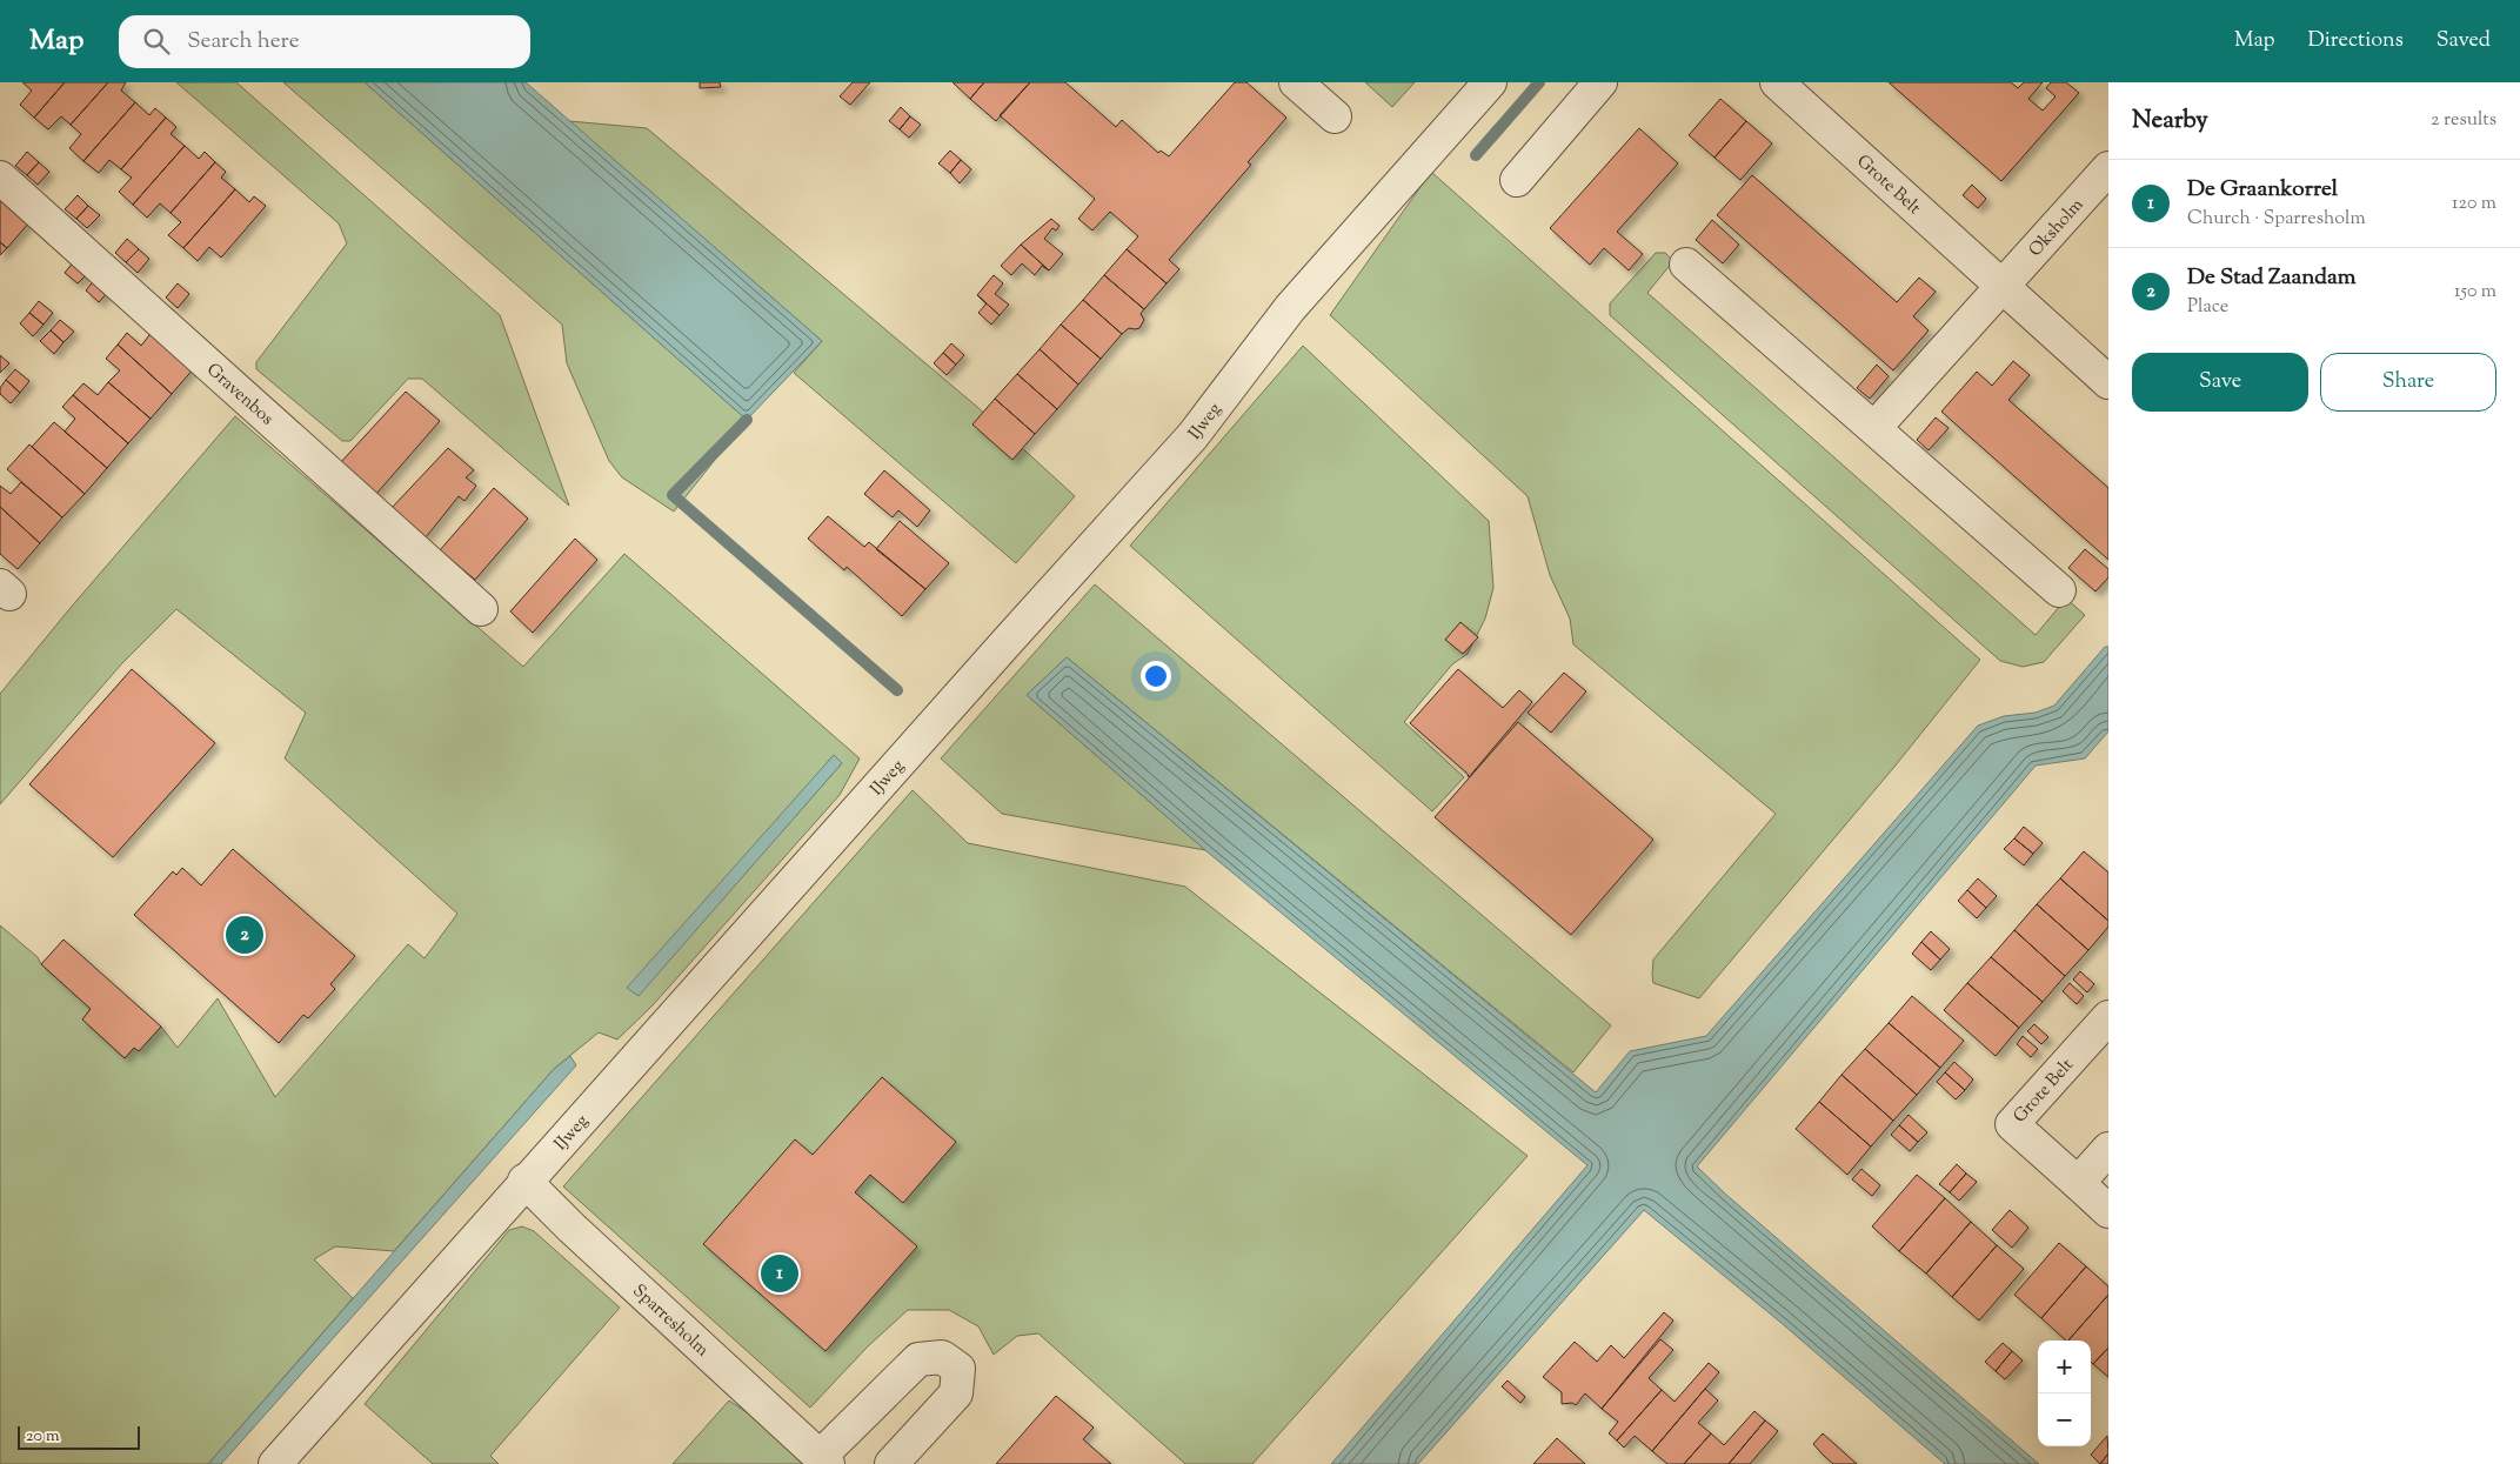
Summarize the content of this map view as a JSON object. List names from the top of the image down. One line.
{"streets":{"street":["Grote Belt","Oksholm","Gravenbos","IJweg","Sparresholm"]},"crossings":[["Grote Belt","Oksholm"],["IJweg","Sparresholm"]],"scale_bar":"20 m","page":{"header":"Map","search":"Search here","nav":["Map","Directions","Saved"],"heading":["Nearby","2 results"],"list":[{"mark":"1","name":"De Graankorrel","note":"Church · Sparresholm","value":"120 m"},{"mark":"2","name":"De Stad Zaandam","note":"Place","value":"150 m"}],"buttons":["Save","Share"],"pins":["2","1"],"map_buttons":["+","−"],"scale":"20 m"}}
